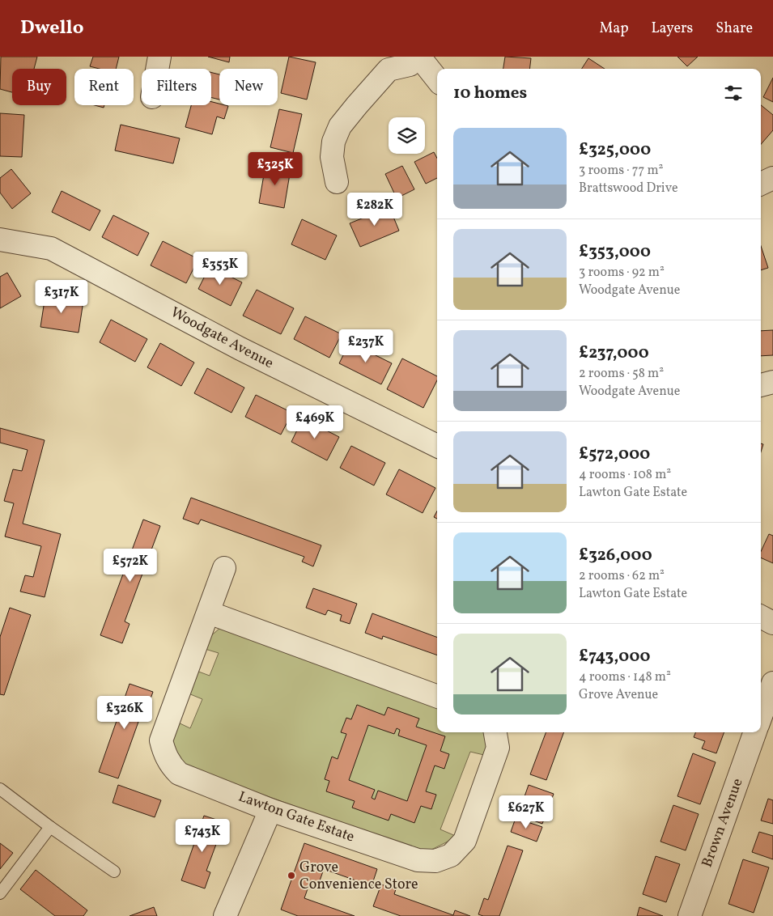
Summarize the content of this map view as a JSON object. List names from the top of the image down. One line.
{"streets":{"street":["Woodgate Avenue","Lawton Gate Estate","Brown Avenue"]},"places":["Grove Convenience Store"],"page":{"header":"Dwello","nav":["Map","Layers","Share"],"chip":["Buy","Rent","Filters","New"],"heading":"10 homes","list":[{"name":"£325,000","note":"3 rooms · 77 m² · Brattswood Drive"},{"name":"£353,000","note":"3 rooms · 92 m² · Woodgate Avenue"},{"name":"£237,000","note":"2 rooms · 58 m² · Woodgate Avenue"},{"name":"£572,000","note":"4 rooms · 108 m² · Lawton Gate Estate"},{"name":"£326,000","note":"2 rooms · 62 m² · Lawton Gate Estate"},{"name":"£743,000","note":"4 rooms · 148 m² · Grove Avenue"}],"price":["£325K","£282K","£353K","£317K","£237K","£469K","£572K","£326K","£627K","£743K"]}}
